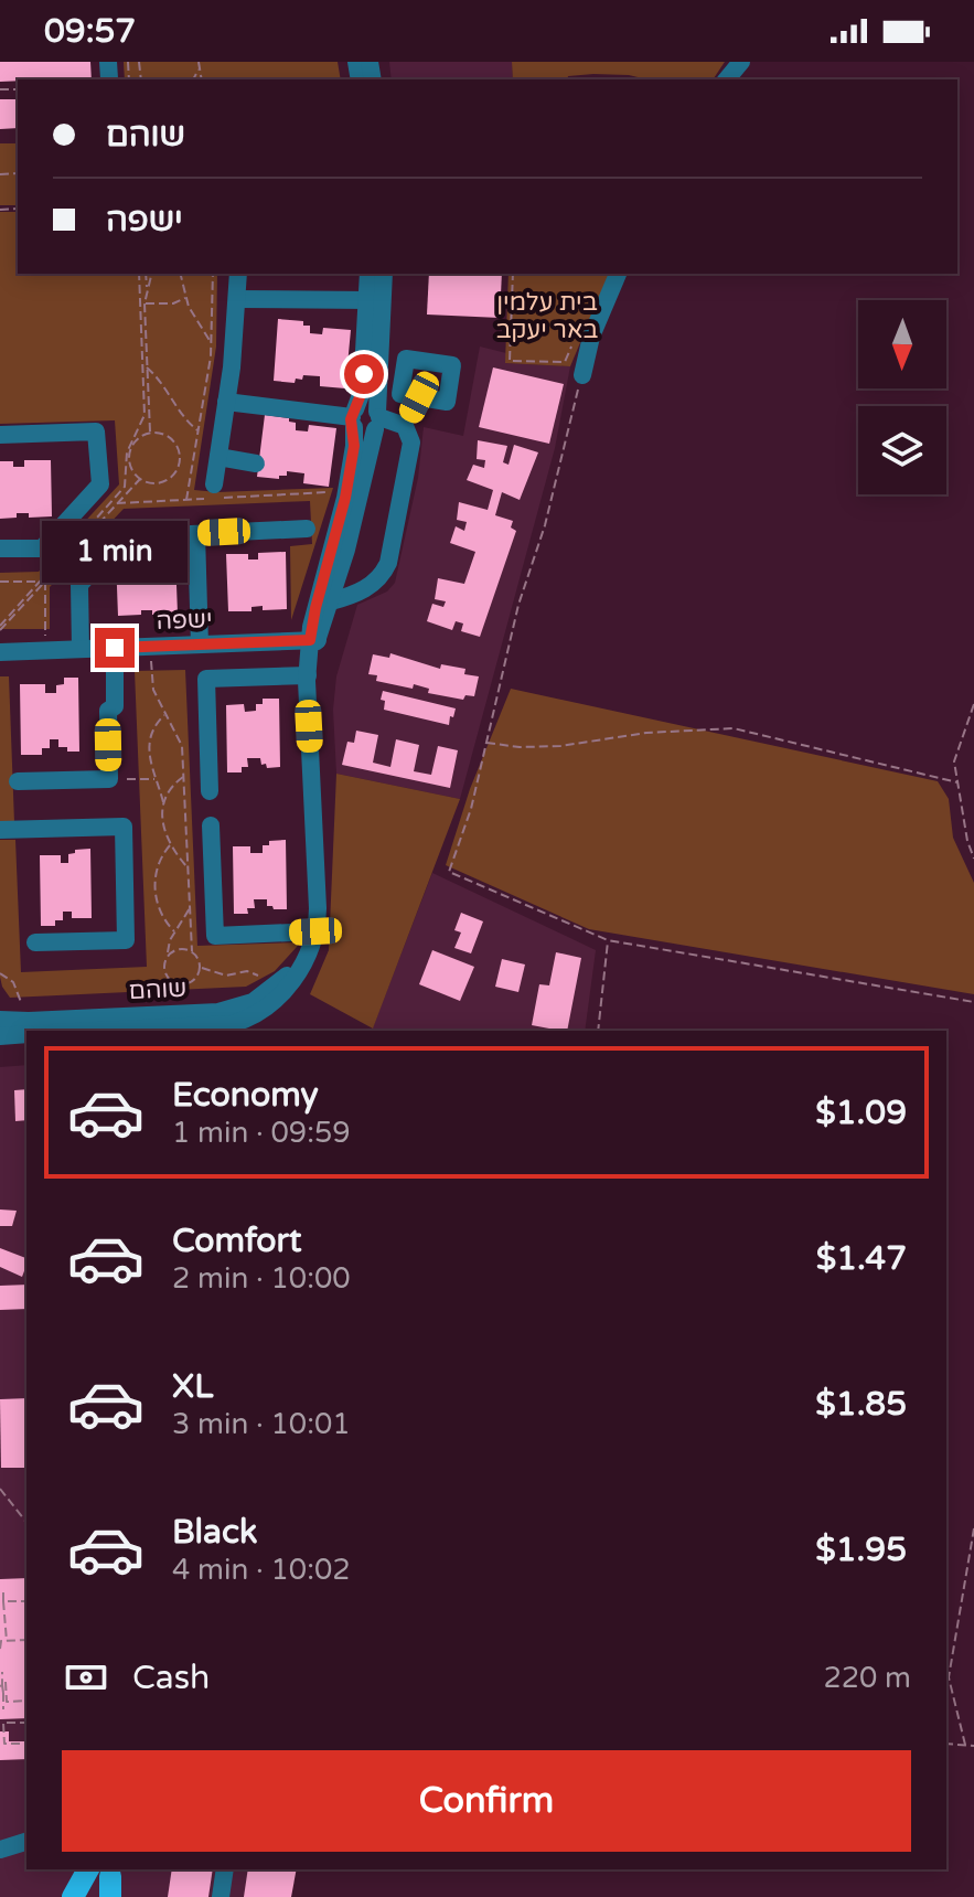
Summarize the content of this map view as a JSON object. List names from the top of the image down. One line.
{"streets":{"street":["ישפה","שוהם"]},"crossings":[["ישפה","שוהם"]],"parks":["בית עלמין באר יעקב"],"north":"bottom","page":{"status":"09:57","banner":["שוהם","ישפה"],"bubble":"1 min","list":[{"name":"Economy","note":"1 min · 09:59","value":"$1.09"},{"name":"Comfort","note":"2 min · 10:00","value":"$1.47"},{"name":"XL","note":"3 min · 10:01","value":"$1.85"},{"name":"Black","note":"4 min · 10:02","value":"$1.95"}],"pay":["Cash","220 m"],"buttons":"Confirm"}}
